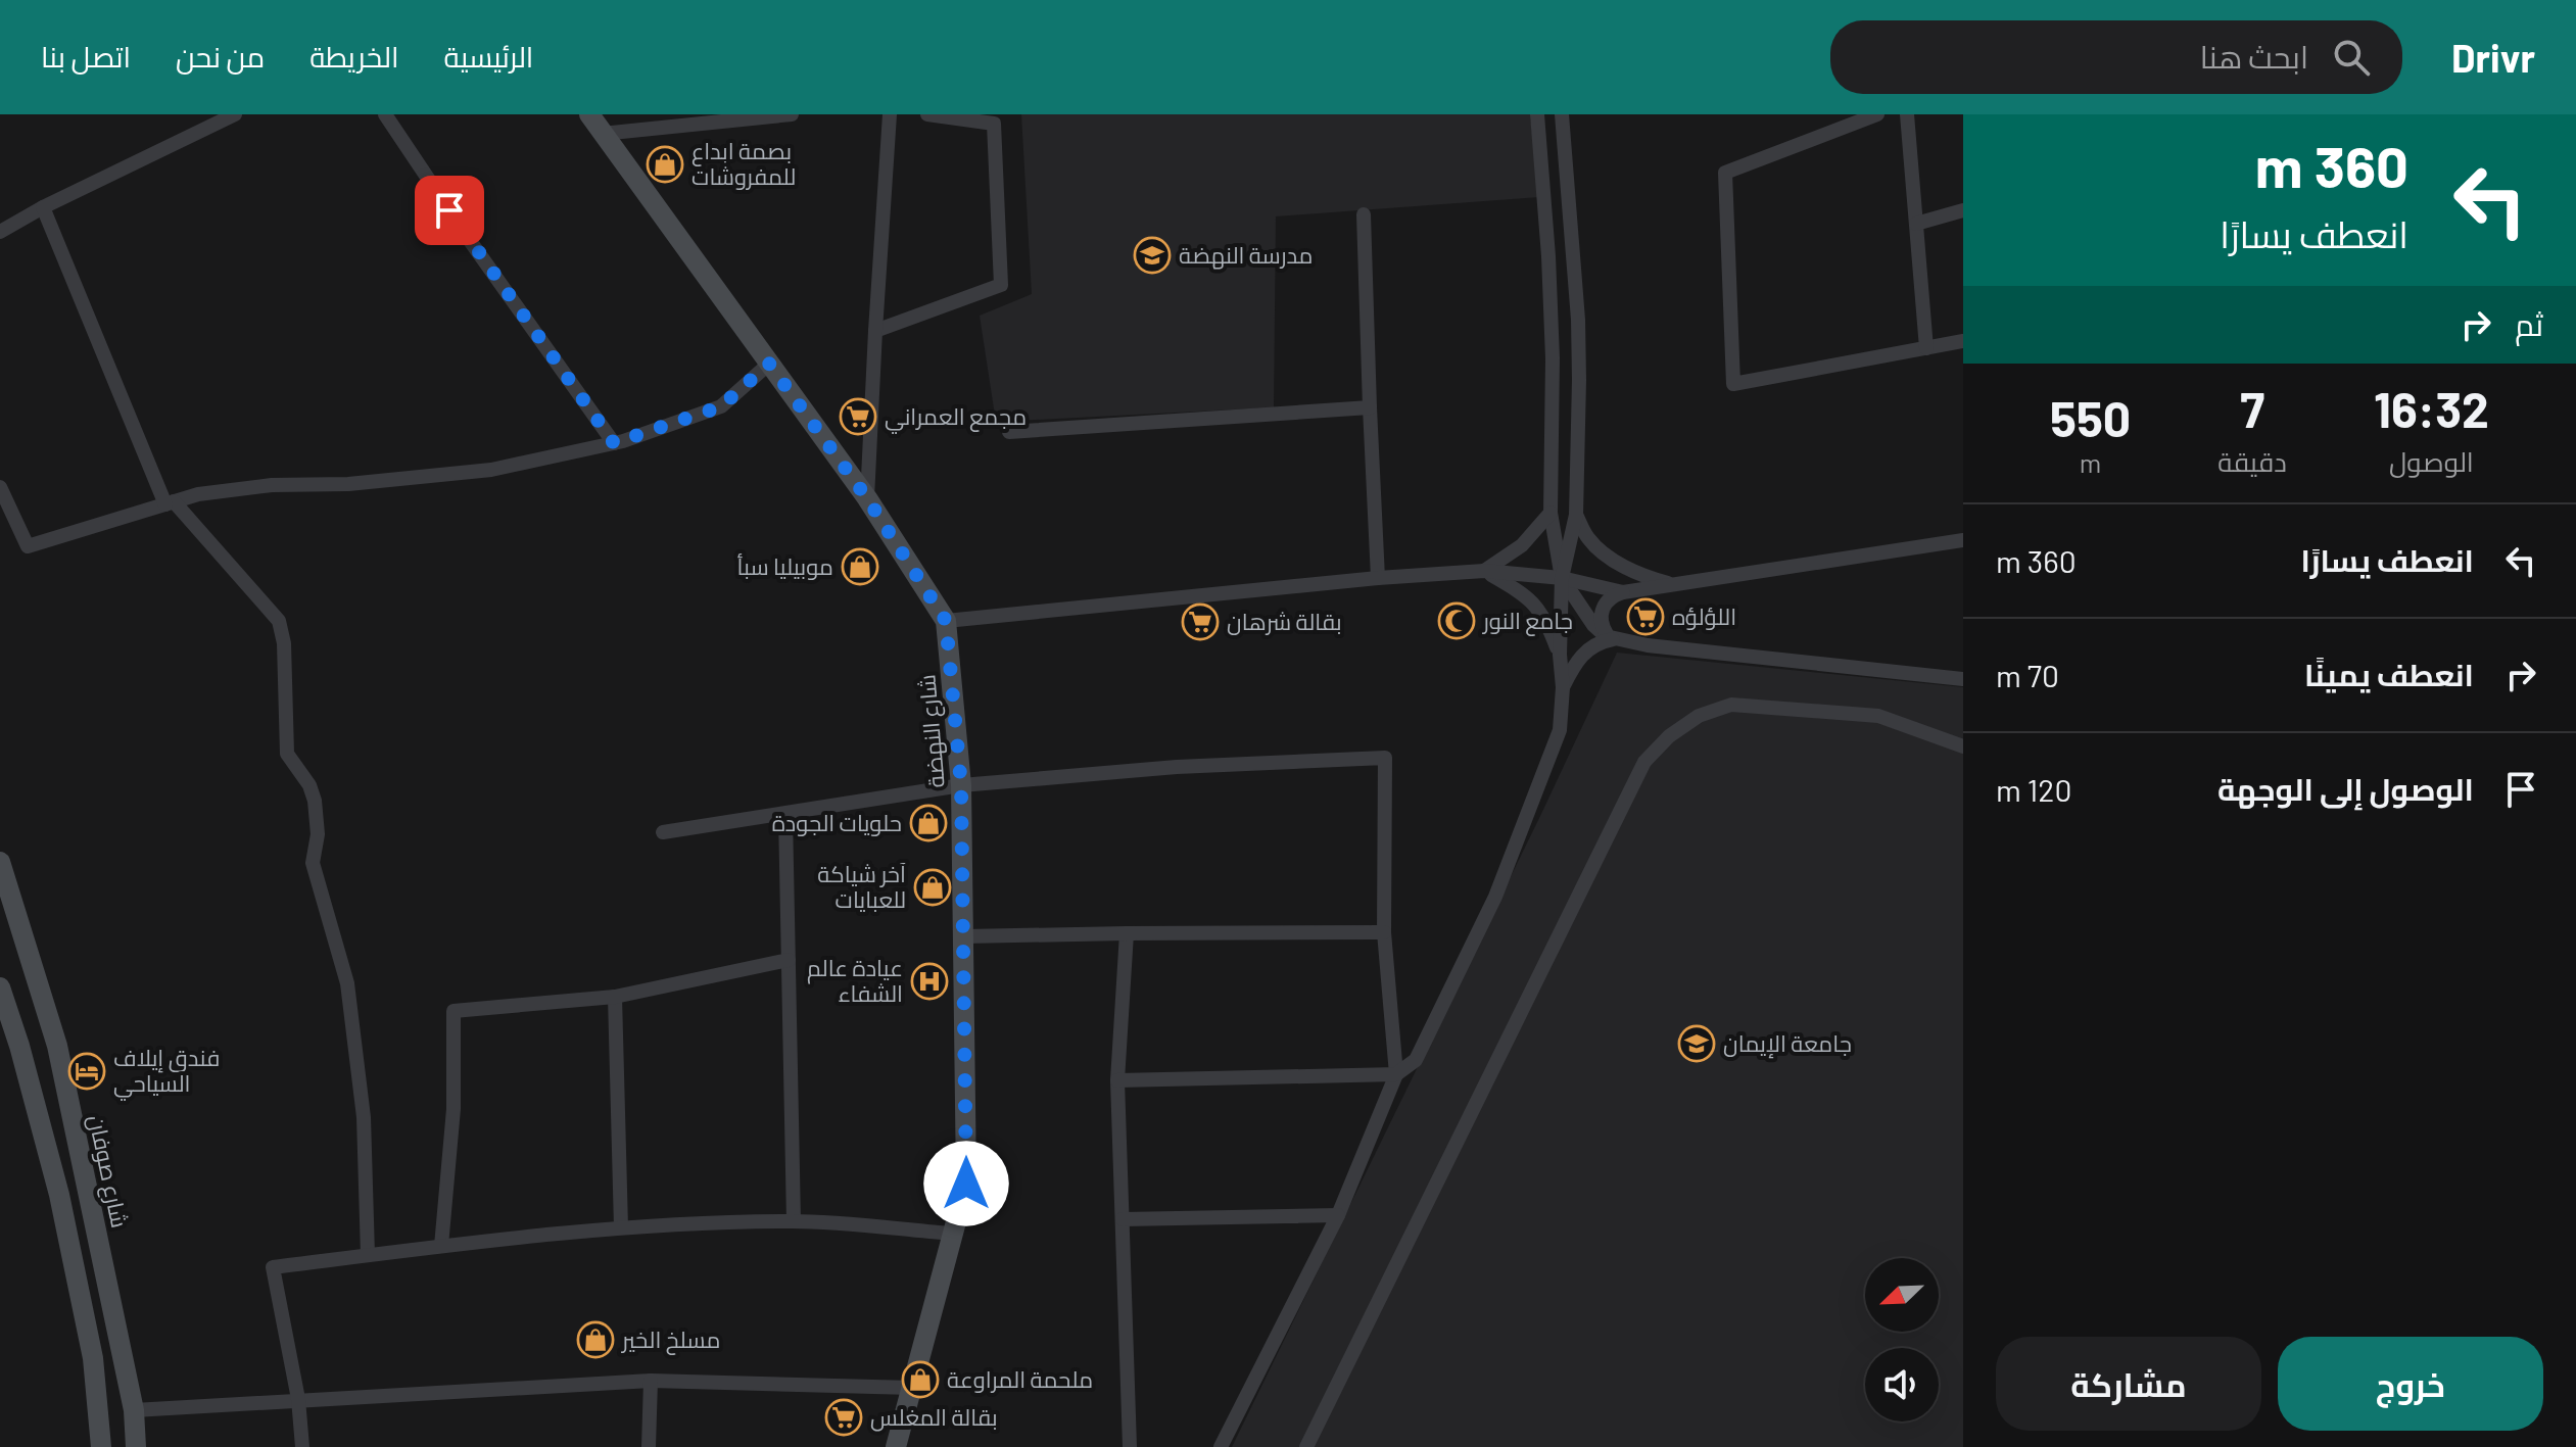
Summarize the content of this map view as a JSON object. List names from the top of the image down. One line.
{"streets":{"street":["شارع النهضة","شارع صوفان"]},"places":{"shop":["بصمة ابداع للمفروشات","موبيليا سبأ","حلويات الجودة","آخر شياكة للعبايات","مسلخ الخير","ملحمة المراوعة"],"school or university":["مدرسة النهضة","جامعة الإيمان"],"supermarket":["مجمع العمراني","اللؤلؤه","بقالة شرهان","بقالة المغلس"],"mosque":["جامع النور"],"hospital":["عيادة عالم الشفاء"],"hotel":["فندق إيلاف السياحي"]},"north":"bottom left","page":{"header":"Drivr","search":"ابحث هنا","nav":["الرئيسية","الخريطة","من نحن","اتصل بنا"],"turn":["360 m","انعطف يسارًا"],"then":"ثم","eta":["16:32","الوصول","7","دقيقة","550","m"],"list":[{"name":"انعطف يسارًا","value":"360 m"},{"name":"انعطف يمينًا","value":"70 m"},{"name":"الوصول إلى الوجهة","value":"120 m"}],"buttons":["خروج","مشاركة"]}}
